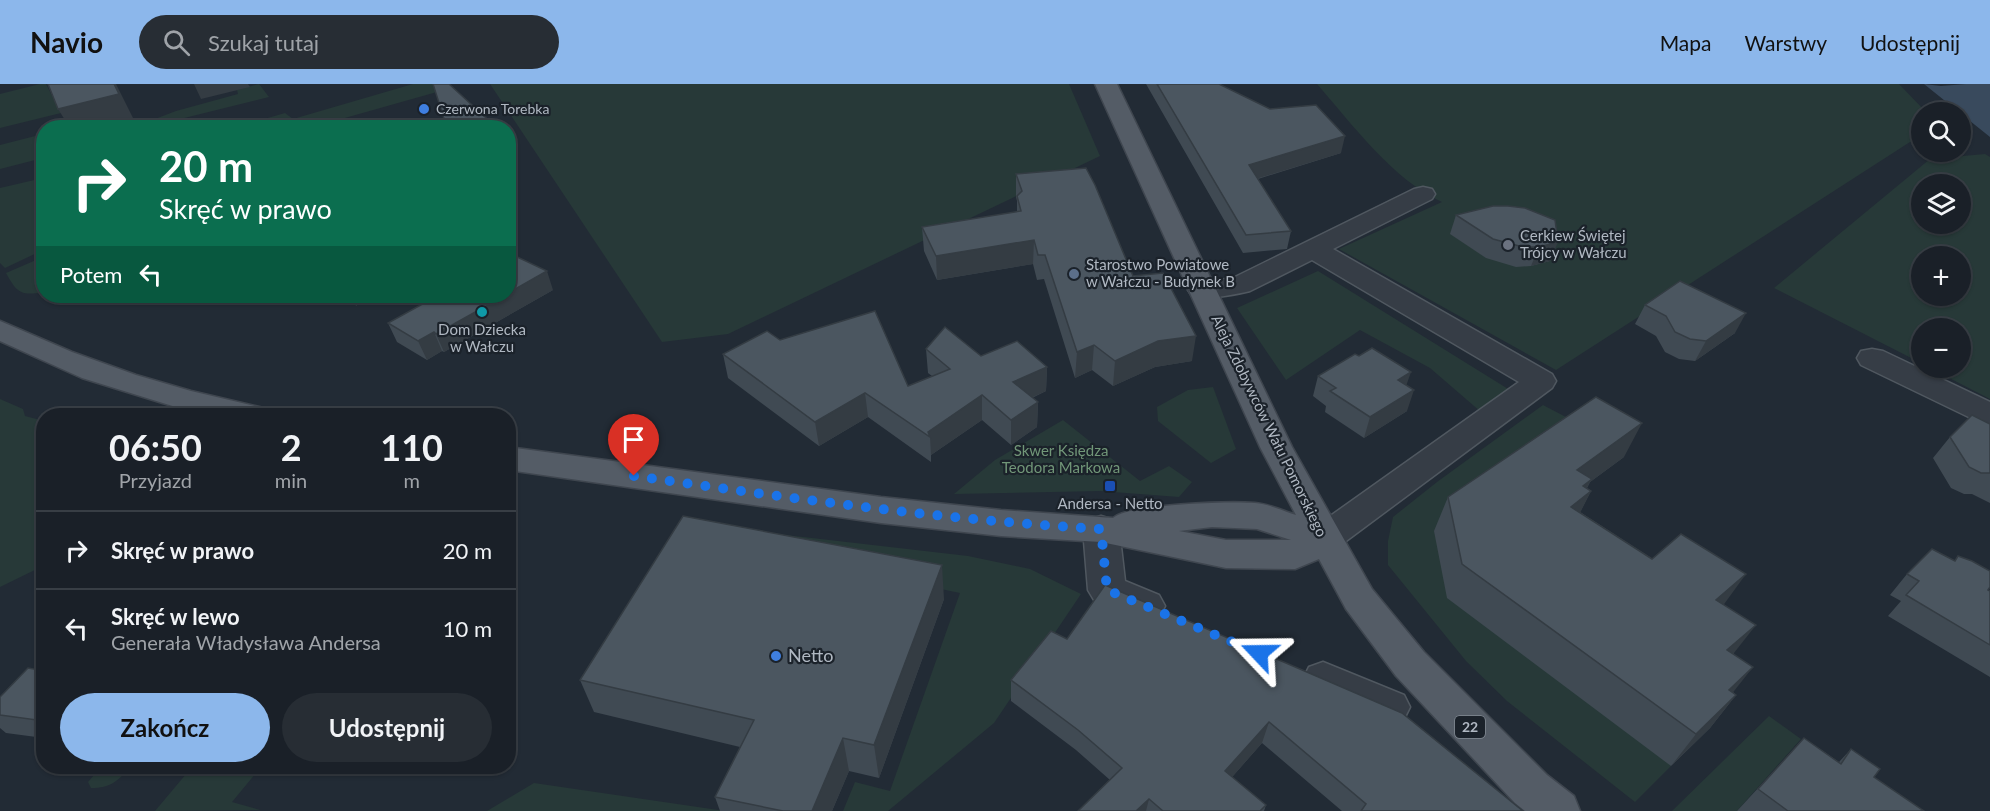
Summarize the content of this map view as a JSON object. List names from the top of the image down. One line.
{"streets":{"main road":["Aleja Zdobywców Wału Pomorskiego","22"]},"parks":["Skwer Księdza Teodora Markowa"],"places":{"other":["Czerwona Torebka","Cerkiew Świętej Trójcy w Wałczu","Starostwo Powiatowe w Wałczu - Budynek B","Dom Dziecka w Wałczu","Netto"],"transit":["Andersa - Netto"]},"page":{"header":"Navio","search":"Szukaj tutaj","nav":["Mapa","Warstwy","Udostępnij"],"map_buttons":["+","−"],"turn":["20 m","Skręć w prawo"],"then":"Potem","eta":["06:50","Przyjazd","2","min","110","m"],"list":[{"name":"Skręć w prawo","value":"20 m"},{"name":"Skręć w lewo","note":"Generała Władysława Andersa","value":"10 m"}],"buttons":["Zakończ","Udostępnij"]}}
